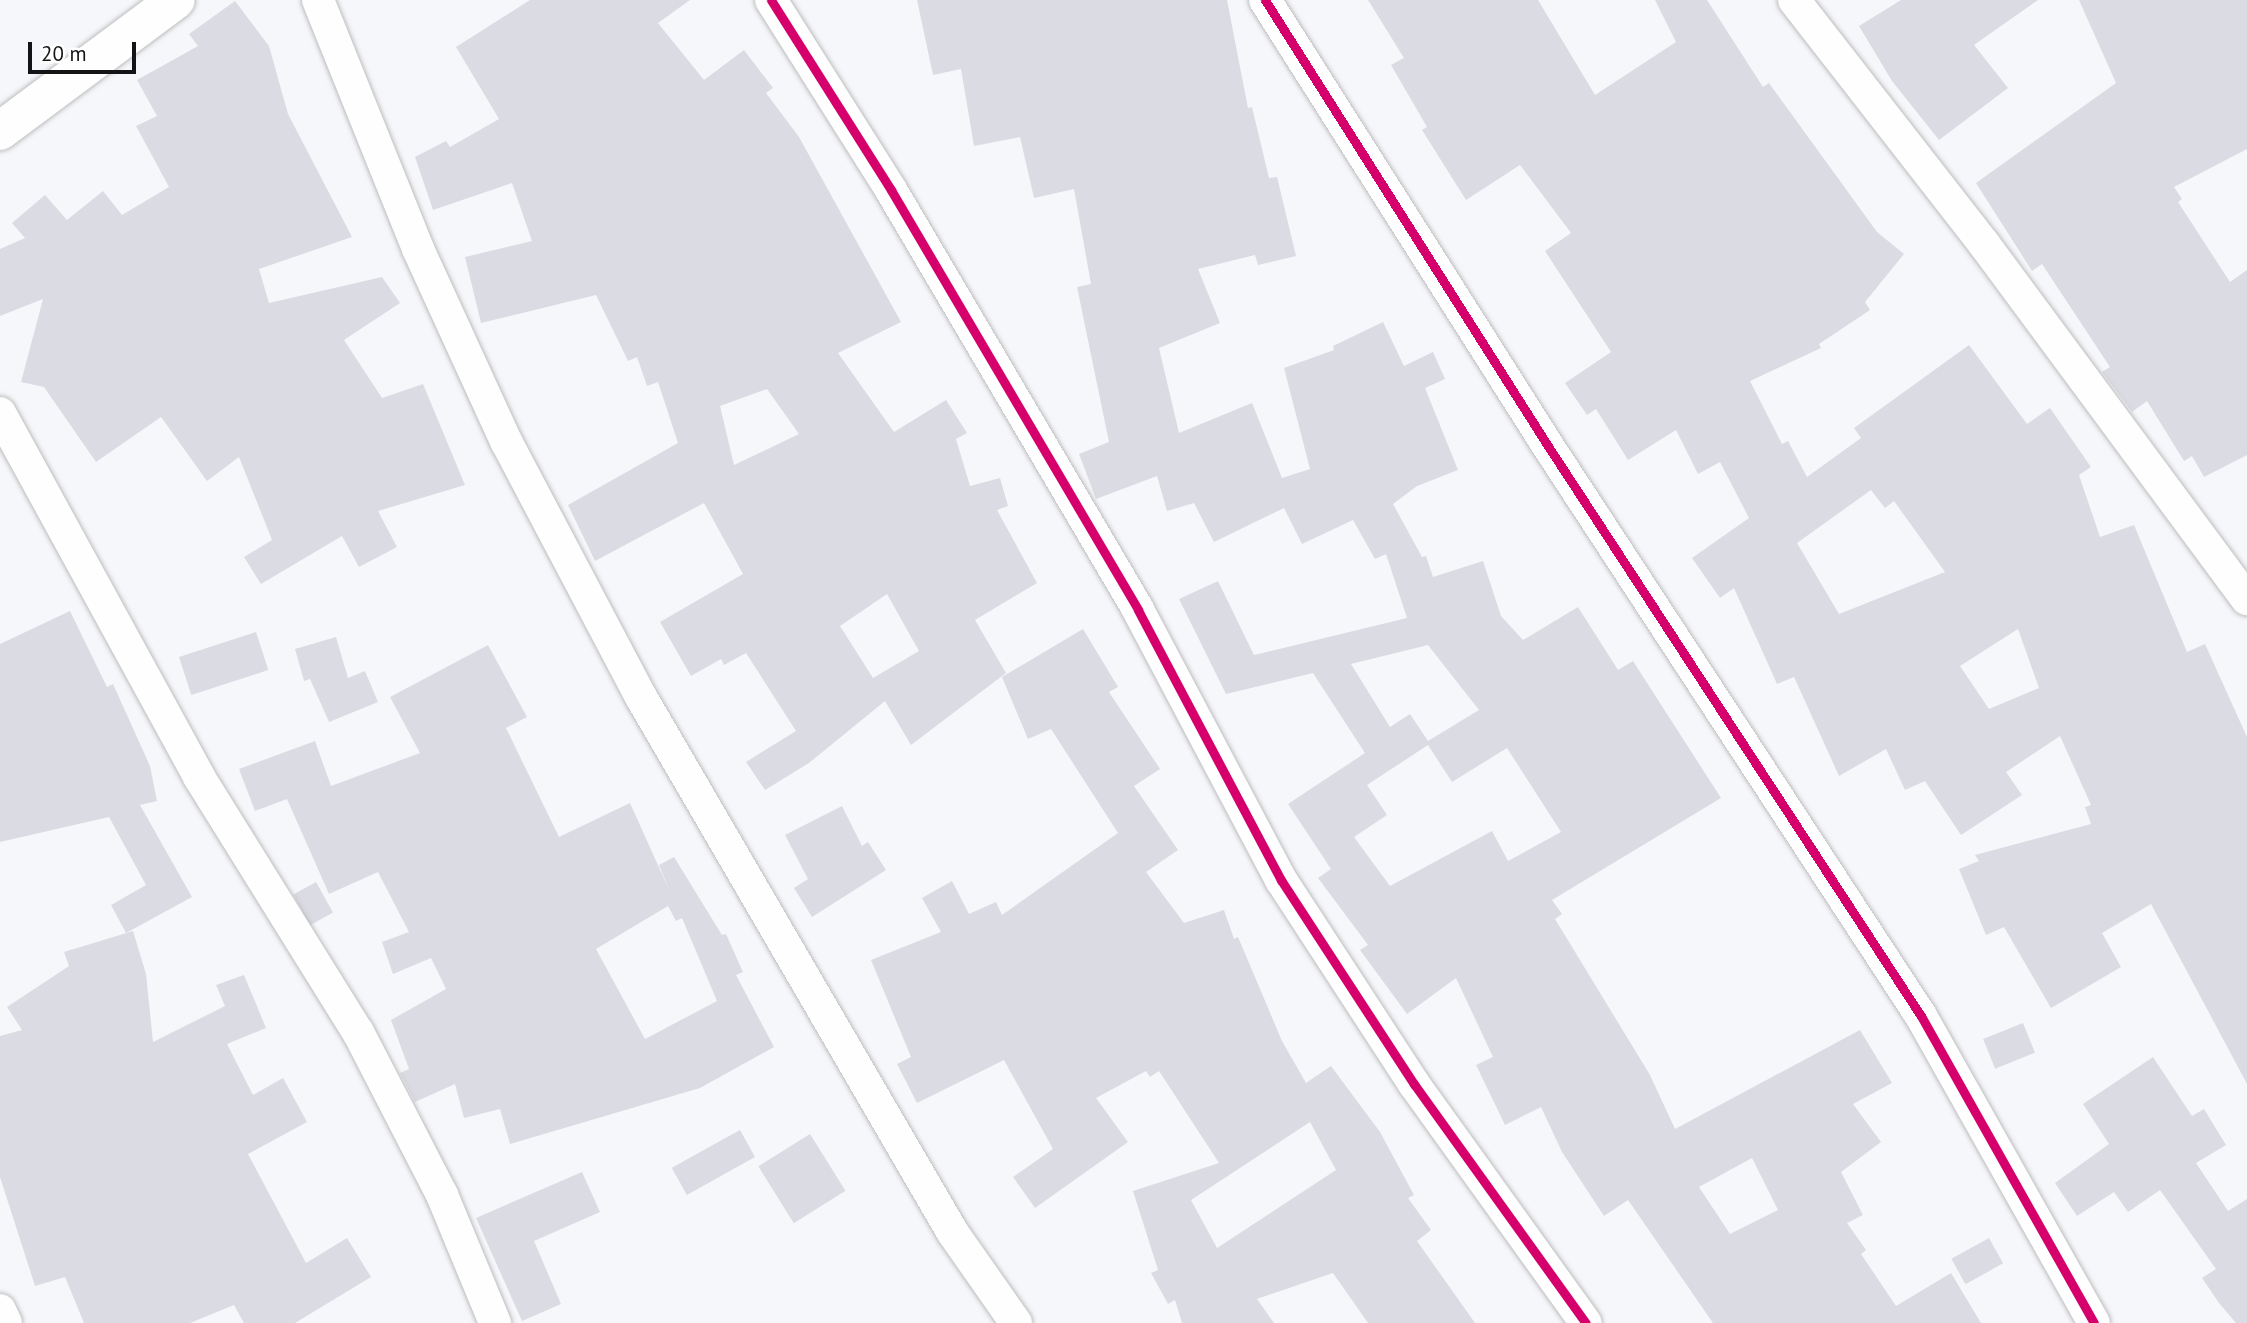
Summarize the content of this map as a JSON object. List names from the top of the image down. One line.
{"scale_bar":"20 m"}
